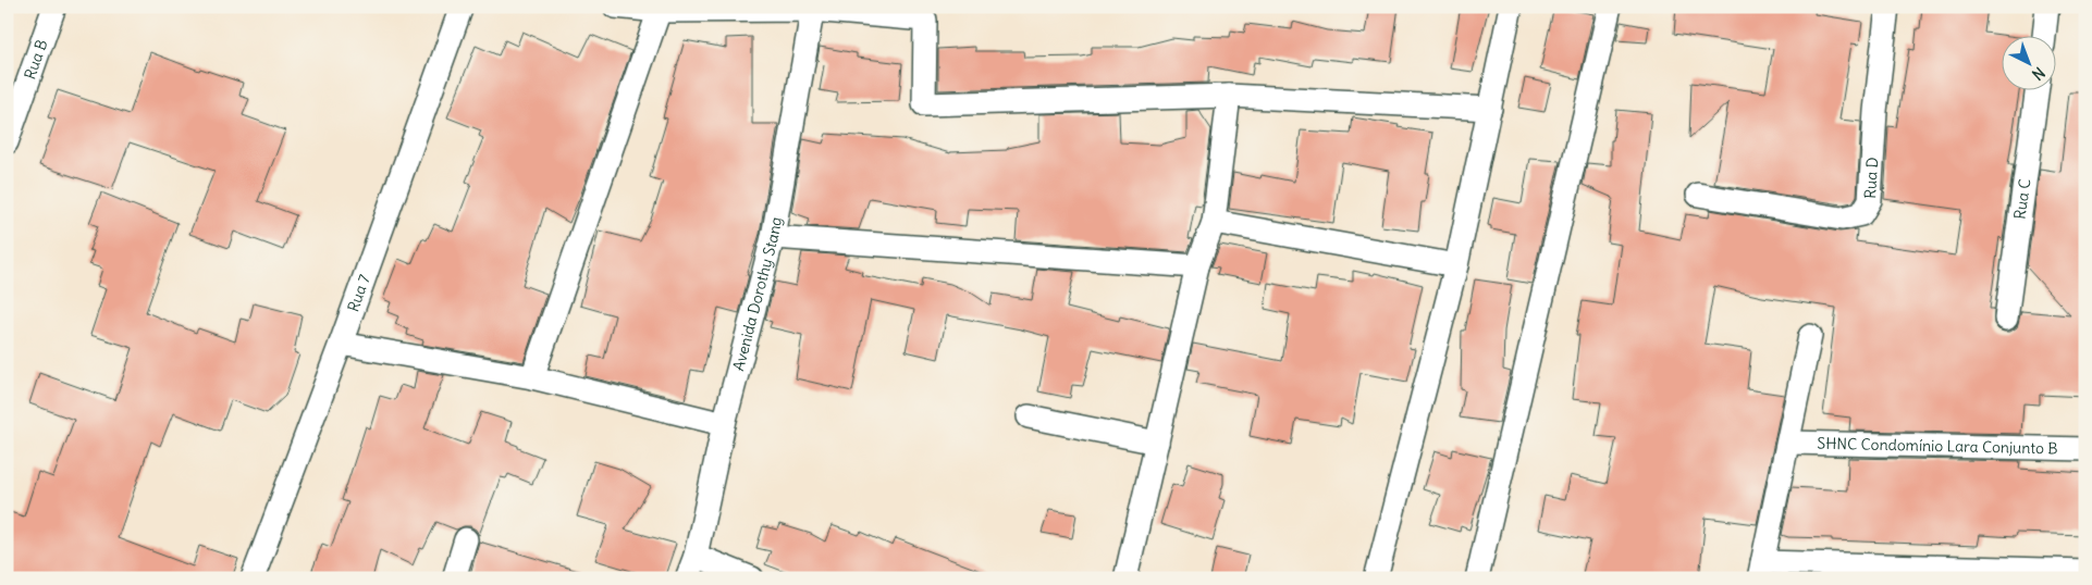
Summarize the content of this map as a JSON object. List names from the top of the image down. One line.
{"streets":{"street":["Rua B","Rua D","Rua C","Rua 7","Avenida Dorothy Stang","SHNC Condomínio Lara Conjunto B"]},"north":"bottom right"}
